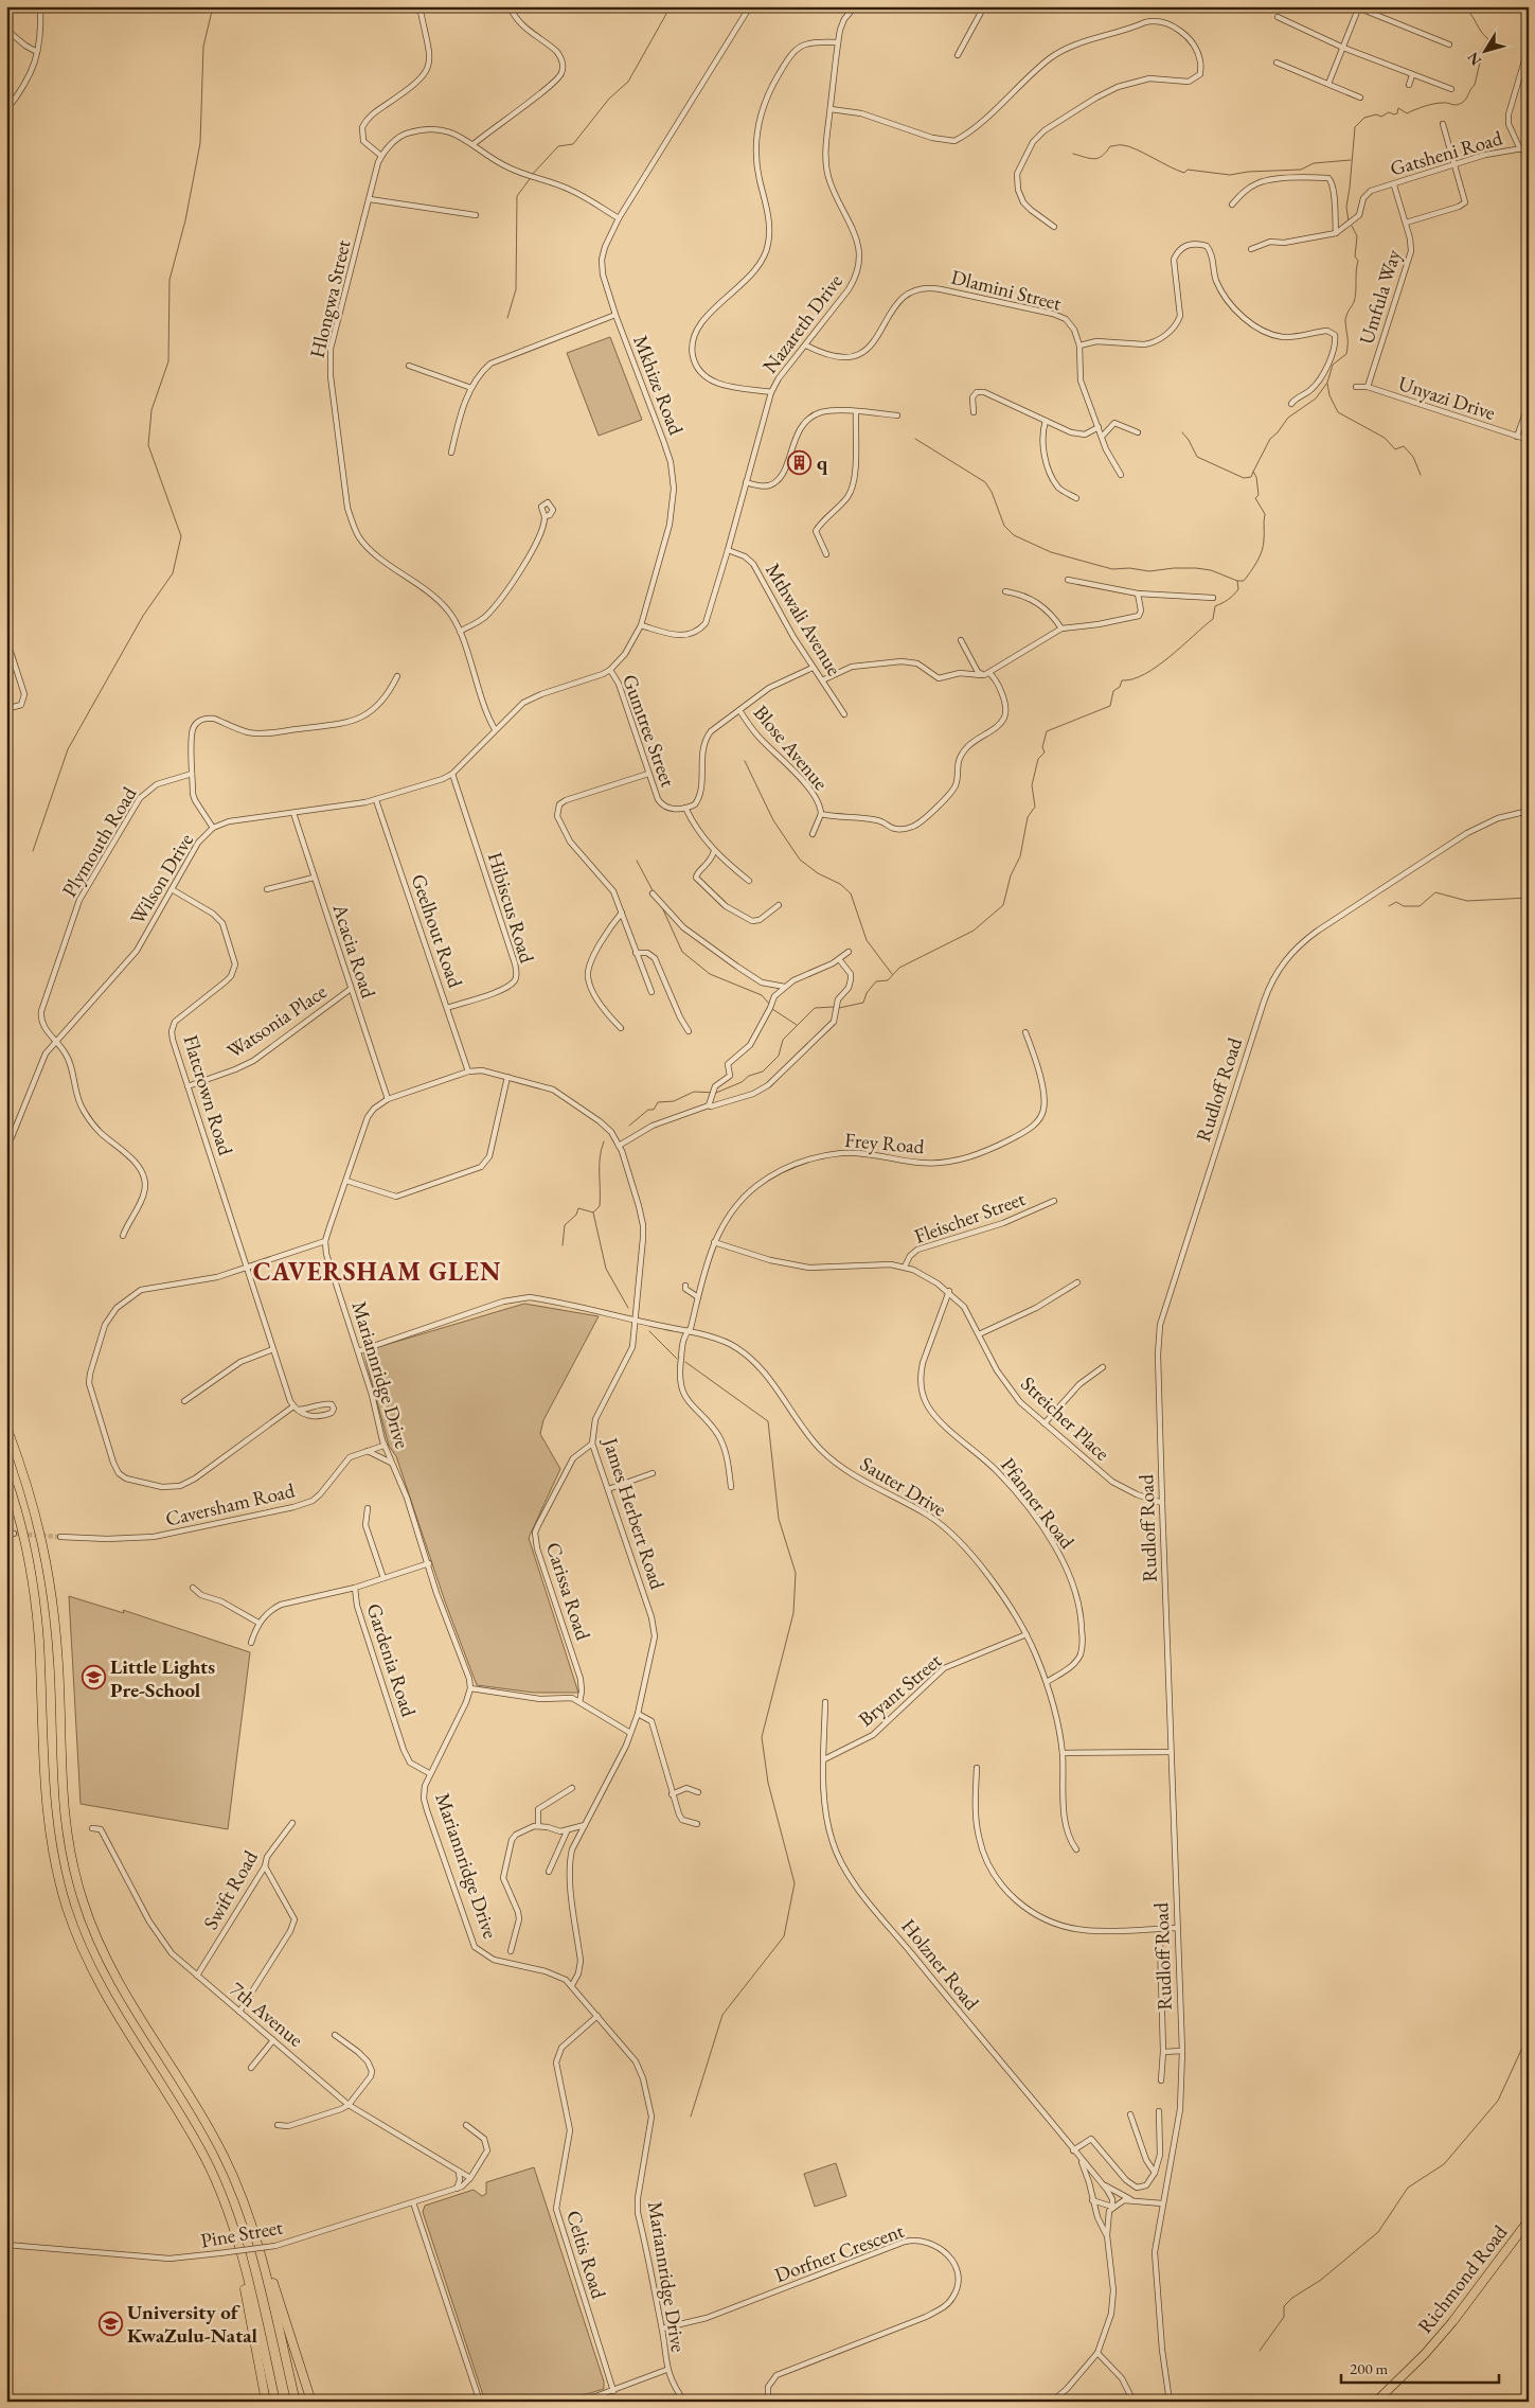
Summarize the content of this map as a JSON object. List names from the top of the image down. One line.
{"streets":{"highway":["Richmond Road"],"street":["Gatsheni Road","Dlamini Street","Umfula Way","Hlongwa Street","Nazareth Drive","Mkhize Road","Unyazi Drive","Mthwali Avenue","Gumtree Street","Blose Avenue","Plymouth Road","Wilson Drive","Hibiscus Road","Geelhout Road","Acacia Road","Watsonia Place","Rudloff Road","Flatcrown Road","Frey Road","Fleischer Street","Mariannridge Drive","Streicher Place","Sauter Drive","Pfanner Road","Caversham Road","James Herbert Road","Carissa Road","Gardenia Road","Bryant Street","Swift Road","Holzner Road","7th Avenue","Pine Street","Dorfner Crescent","Celtis Road"]},"crossings":[["Gatsheni Road","Umfula Way"],["Dlamini Street","Nazareth Drive"],["Umfula Way","Unyazi Drive"],["Hlongwa Street","Mkhize Road"],["Hlongwa Street","Wilson Drive"],["Nazareth Drive","Mkhize Road"],["Nazareth Drive","Mthwali Avenue"],["Mkhize Road","Gumtree Street"],["Mkhize Road","Wilson Drive"],["Plymouth Road","Wilson Drive"],["Wilson Drive","Hibiscus Road"],["Wilson Drive","Geelhout Road"],["Wilson Drive","Acacia Road"],["Wilson Drive","Flatcrown Road"],["Hibiscus Road","Geelhout Road"],["Geelhout Road","James Herbert Road"],["Acacia Road","Watsonia Place"],["Acacia Road","James Herbert Road"],["Watsonia Place","Flatcrown Road"],["Rudloff Road","Streicher Place"],["Frey Road","Fleischer Street"],["Frey Road","Sauter Drive"],["Fleischer Street","Streicher Place"],["Mariannridge Drive","Sauter Drive"],["Mariannridge Drive","Caversham Road"],["Mariannridge Drive","James Herbert Road"],["Mariannridge Drive","Gardenia Road"],["Mariannridge Drive","Dorfner Crescent"],["Mariannridge Drive","Celtis Road"],["Streicher Place","Pfanner Road"],["Sauter Drive","Pfanner Road"],["Sauter Drive","James Herbert Road"],["Sauter Drive","Bryant Street"],["James Herbert Road","Carissa Road"],["Bryant Street","Holzner Road"],["Swift Road","7th Avenue"],["7th Avenue","Pine Street"]],"districts":["CAVERSHAM GLEN"],"places":{"building":["q"],"school or university":["Little Lights Pre-School","University of KwaZulu-Natal"]},"scale_bar":"200 m","north":"bottom left"}
